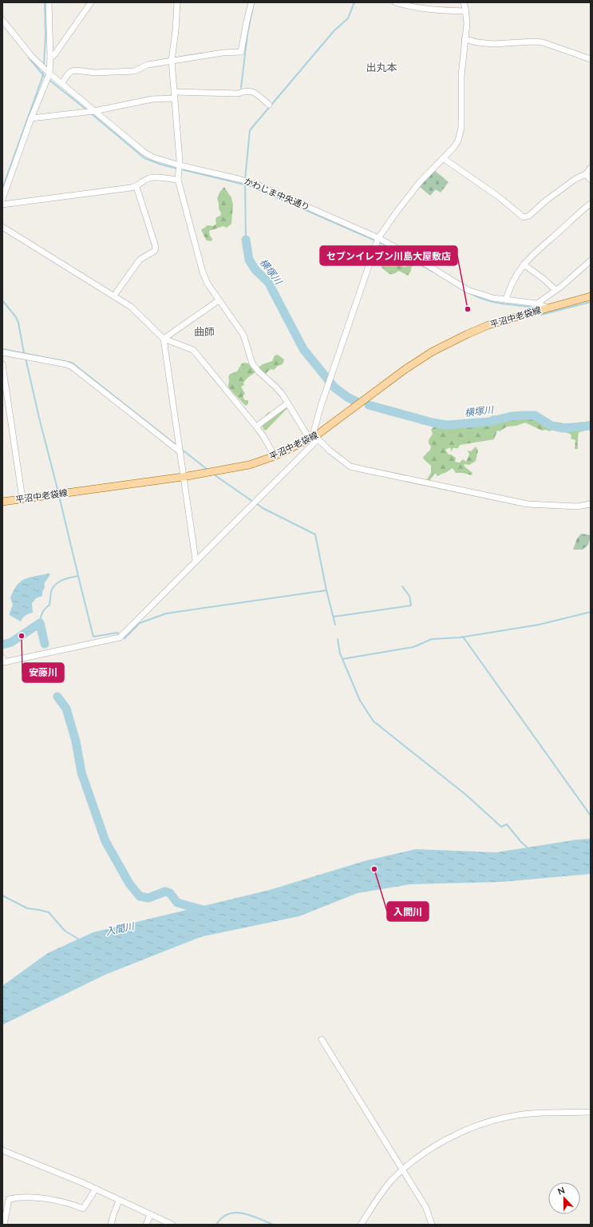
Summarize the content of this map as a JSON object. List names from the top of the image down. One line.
{"streets":{"main road":["平沼中老袋線"],"street":["かわじま中央通り"]},"crossings":[["かわじま中央通り","平沼中老袋線"]],"districts":["出丸本","曲師"],"water":["横塚川","入間川"],"places":["セブンイレブン川島大屋敷店","安藤川","入間川"],"north":"top"}
